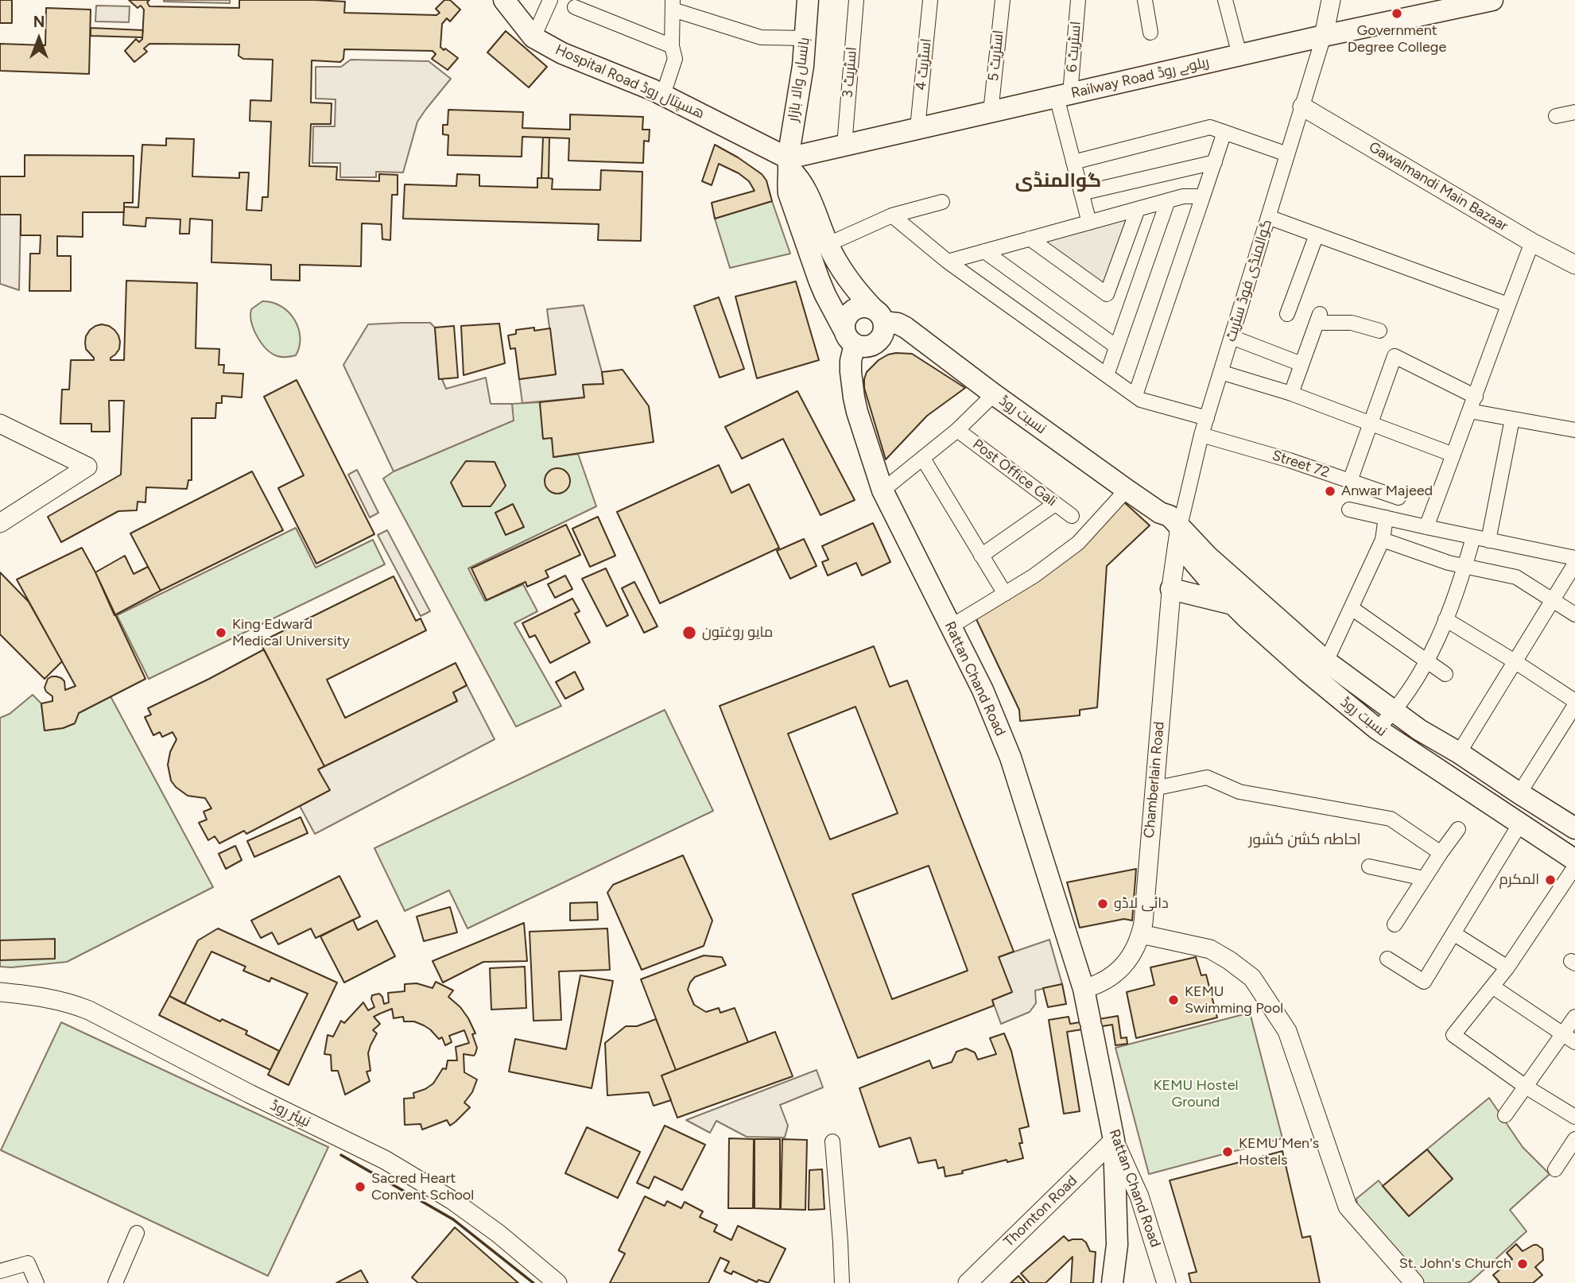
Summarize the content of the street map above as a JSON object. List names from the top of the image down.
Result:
{
  "streets": {
    "main road": [
      "Railway Road ریلوے روڈ",
      "بانساں والا بازار",
      "Hospital Road ھسپتال روڈ",
      "نسبت روڈ",
      "Rattan Chand Road"
    ],
    "street": [
      "اسٹریٹ 6",
      "اسٹریٹ 5",
      "اسٹریٹ 4",
      "اسٹریٹ 3",
      "Gawalmandi Main Bazaar",
      "گوالمنڈی فوڈ سٹریٹ",
      "Street 72",
      "Post Office Gali",
      "Chamberlain Road",
      "نیپئر روڈ",
      "Thornton Road"
    ]
  },
  "crossings": [
    ["اسٹریٹ 6", "Railway Road ریلوے روڈ"],
    ["اسٹریٹ 5", "Railway Road ریلوے روڈ"],
    ["اسٹریٹ 4", "Railway Road ریلوے روڈ"],
    ["اسٹریٹ 3", "Railway Road ریلوے روڈ"],
    ["Railway Road ریلوے روڈ", "بانساں والا بازار"],
    ["Railway Road ریلوے روڈ", "Hospital Road ھسپتال روڈ"],
    ["Railway Road ریلوے روڈ", "گوالمنڈی فوڈ سٹریٹ"],
    ["بانساں والا بازار", "Hospital Road ھسپتال روڈ"],
    ["Hospital Road ھسپتال روڈ", "نسبت روڈ"],
    ["Hospital Road ھسپتال روڈ", "Rattan Chand Road"],
    ["Gawalmandi Main Bazaar", "گوالمنڈی فوڈ سٹریٹ"],
    ["گوالمنڈی فوڈ سٹریٹ", "نسبت روڈ"],
    ["گوالمنڈی فوڈ سٹریٹ", "Street 72"],
    ["گوالمنڈی فوڈ سٹریٹ", "Chamberlain Road"],
    ["نسبت روڈ", "Rattan Chand Road"],
    ["نسبت روڈ", "Chamberlain Road"],
    ["Rattan Chand Road", "Chamberlain Road"],
    ["Rattan Chand Road", "Thornton Road"]
  ],
  "districts": ["گوالمنڈی", "احاطہ کشن کشور"],
  "parks": ["KEMU Hostel Ground"],
  "places": [
    "Government Degree College",
    "Anwar Majeed",
    "King Edward Medical University",
    "مایو روغتون",
    "المکرم",
    "دائی لاڈو",
    "KEMU Swimming Pool",
    "KEMU Men's Hostels",
    "Sacred Heart Convent School",
    "St. John's Church"
  ],
  "north": "top"
}
